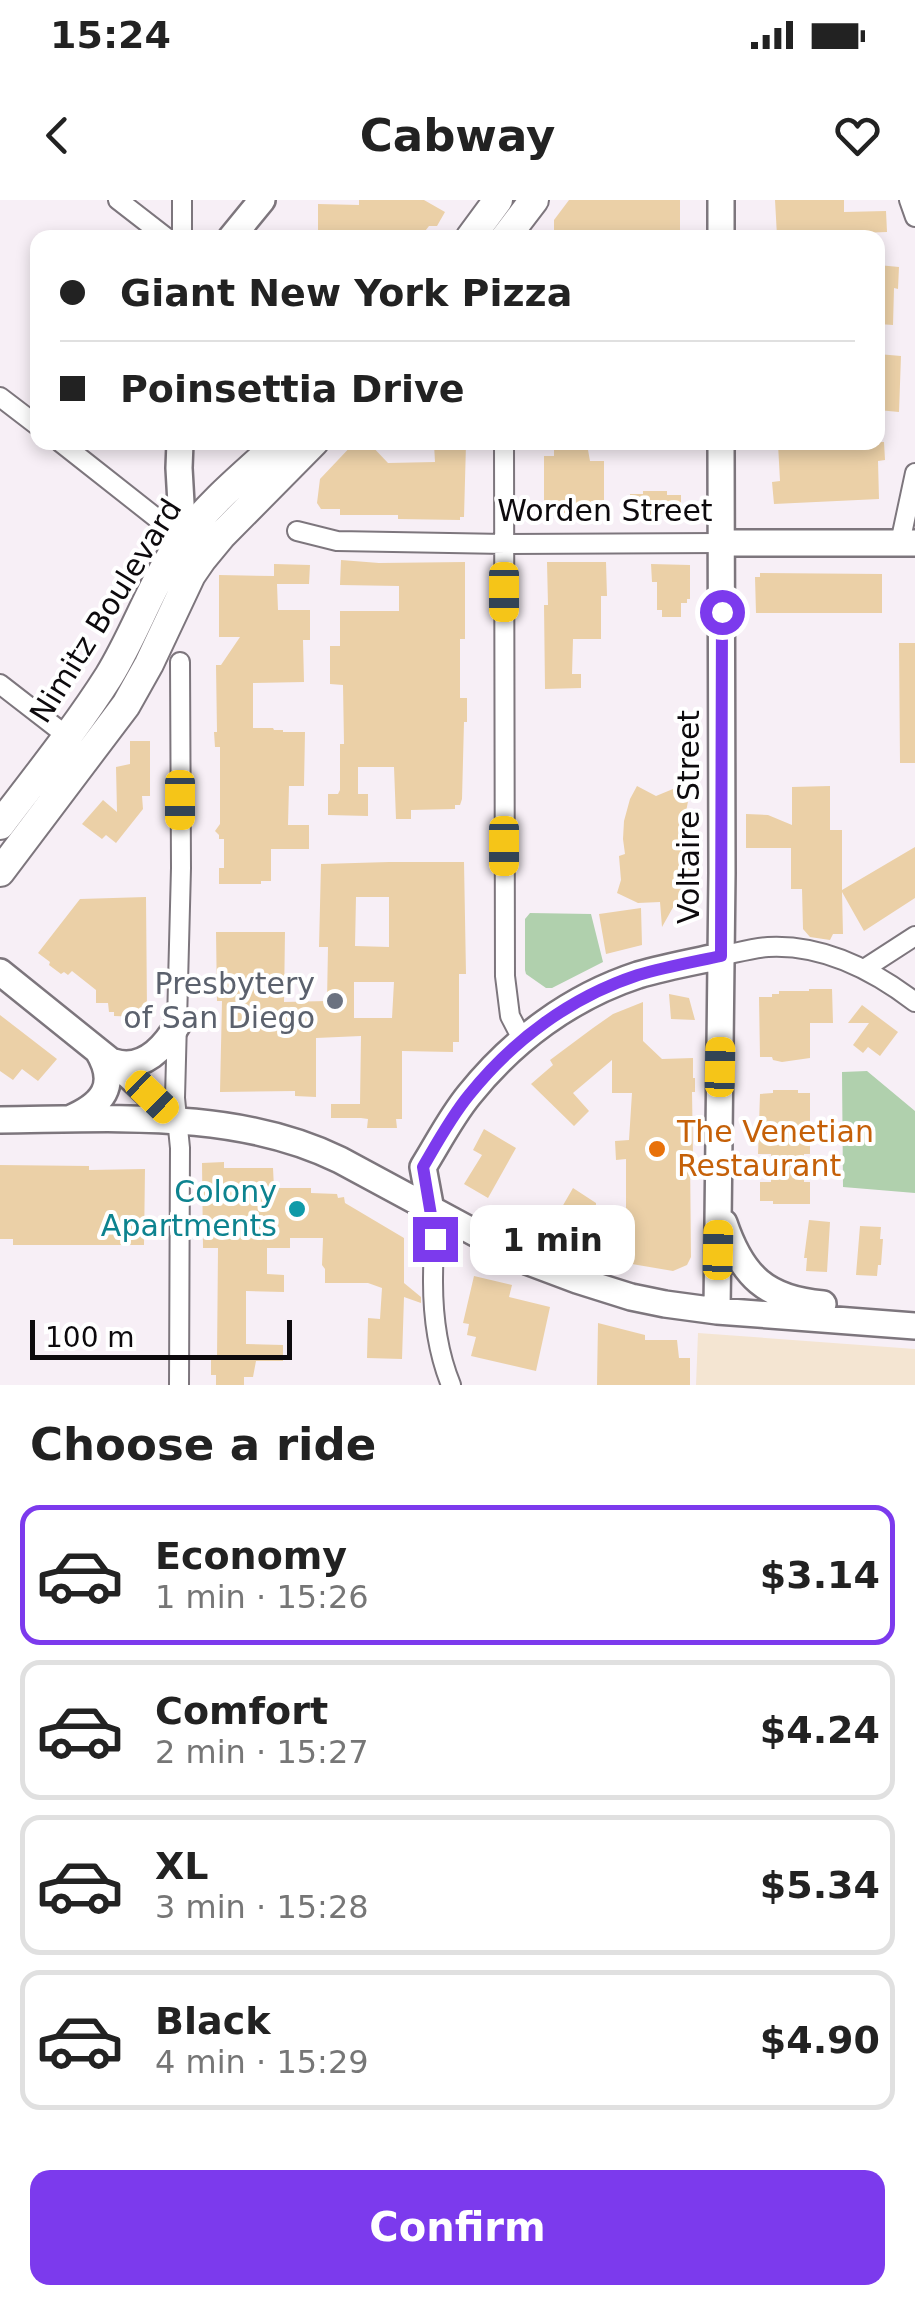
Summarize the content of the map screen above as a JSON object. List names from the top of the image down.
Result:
{
  "streets": {
    "main road": ["Worden Street", "Nimitz Boulevard", "Voltaire Street"]
  },
  "crossings": [
    ["Worden Street", "Voltaire Street"]
  ],
  "places": ["Presbytery of San Diego", "The Venetian Restaurant", "Colony Apartments"],
  "scale_bar": "100 m",
  "page": {
    "status": "15:24",
    "header": "Cabway",
    "banner": ["Giant New York Pizza", "Poinsettia Drive"],
    "bubble": "1 min",
    "scale": "100 m",
    "heading": "Choose a ride",
    "list": [
      {
        "name": "Economy",
        "note": "1 min · 15:26",
        "value": "$3.14"
      },
      {
        "name": "Comfort",
        "note": "2 min · 15:27",
        "value": "$4.24"
      },
      {
        "name": "XL",
        "note": "3 min · 15:28",
        "value": "$5.34"
      },
      {
        "name": "Black",
        "note": "4 min · 15:29",
        "value": "$4.90"
      }
    ],
    "buttons": "Confirm"
  }
}
